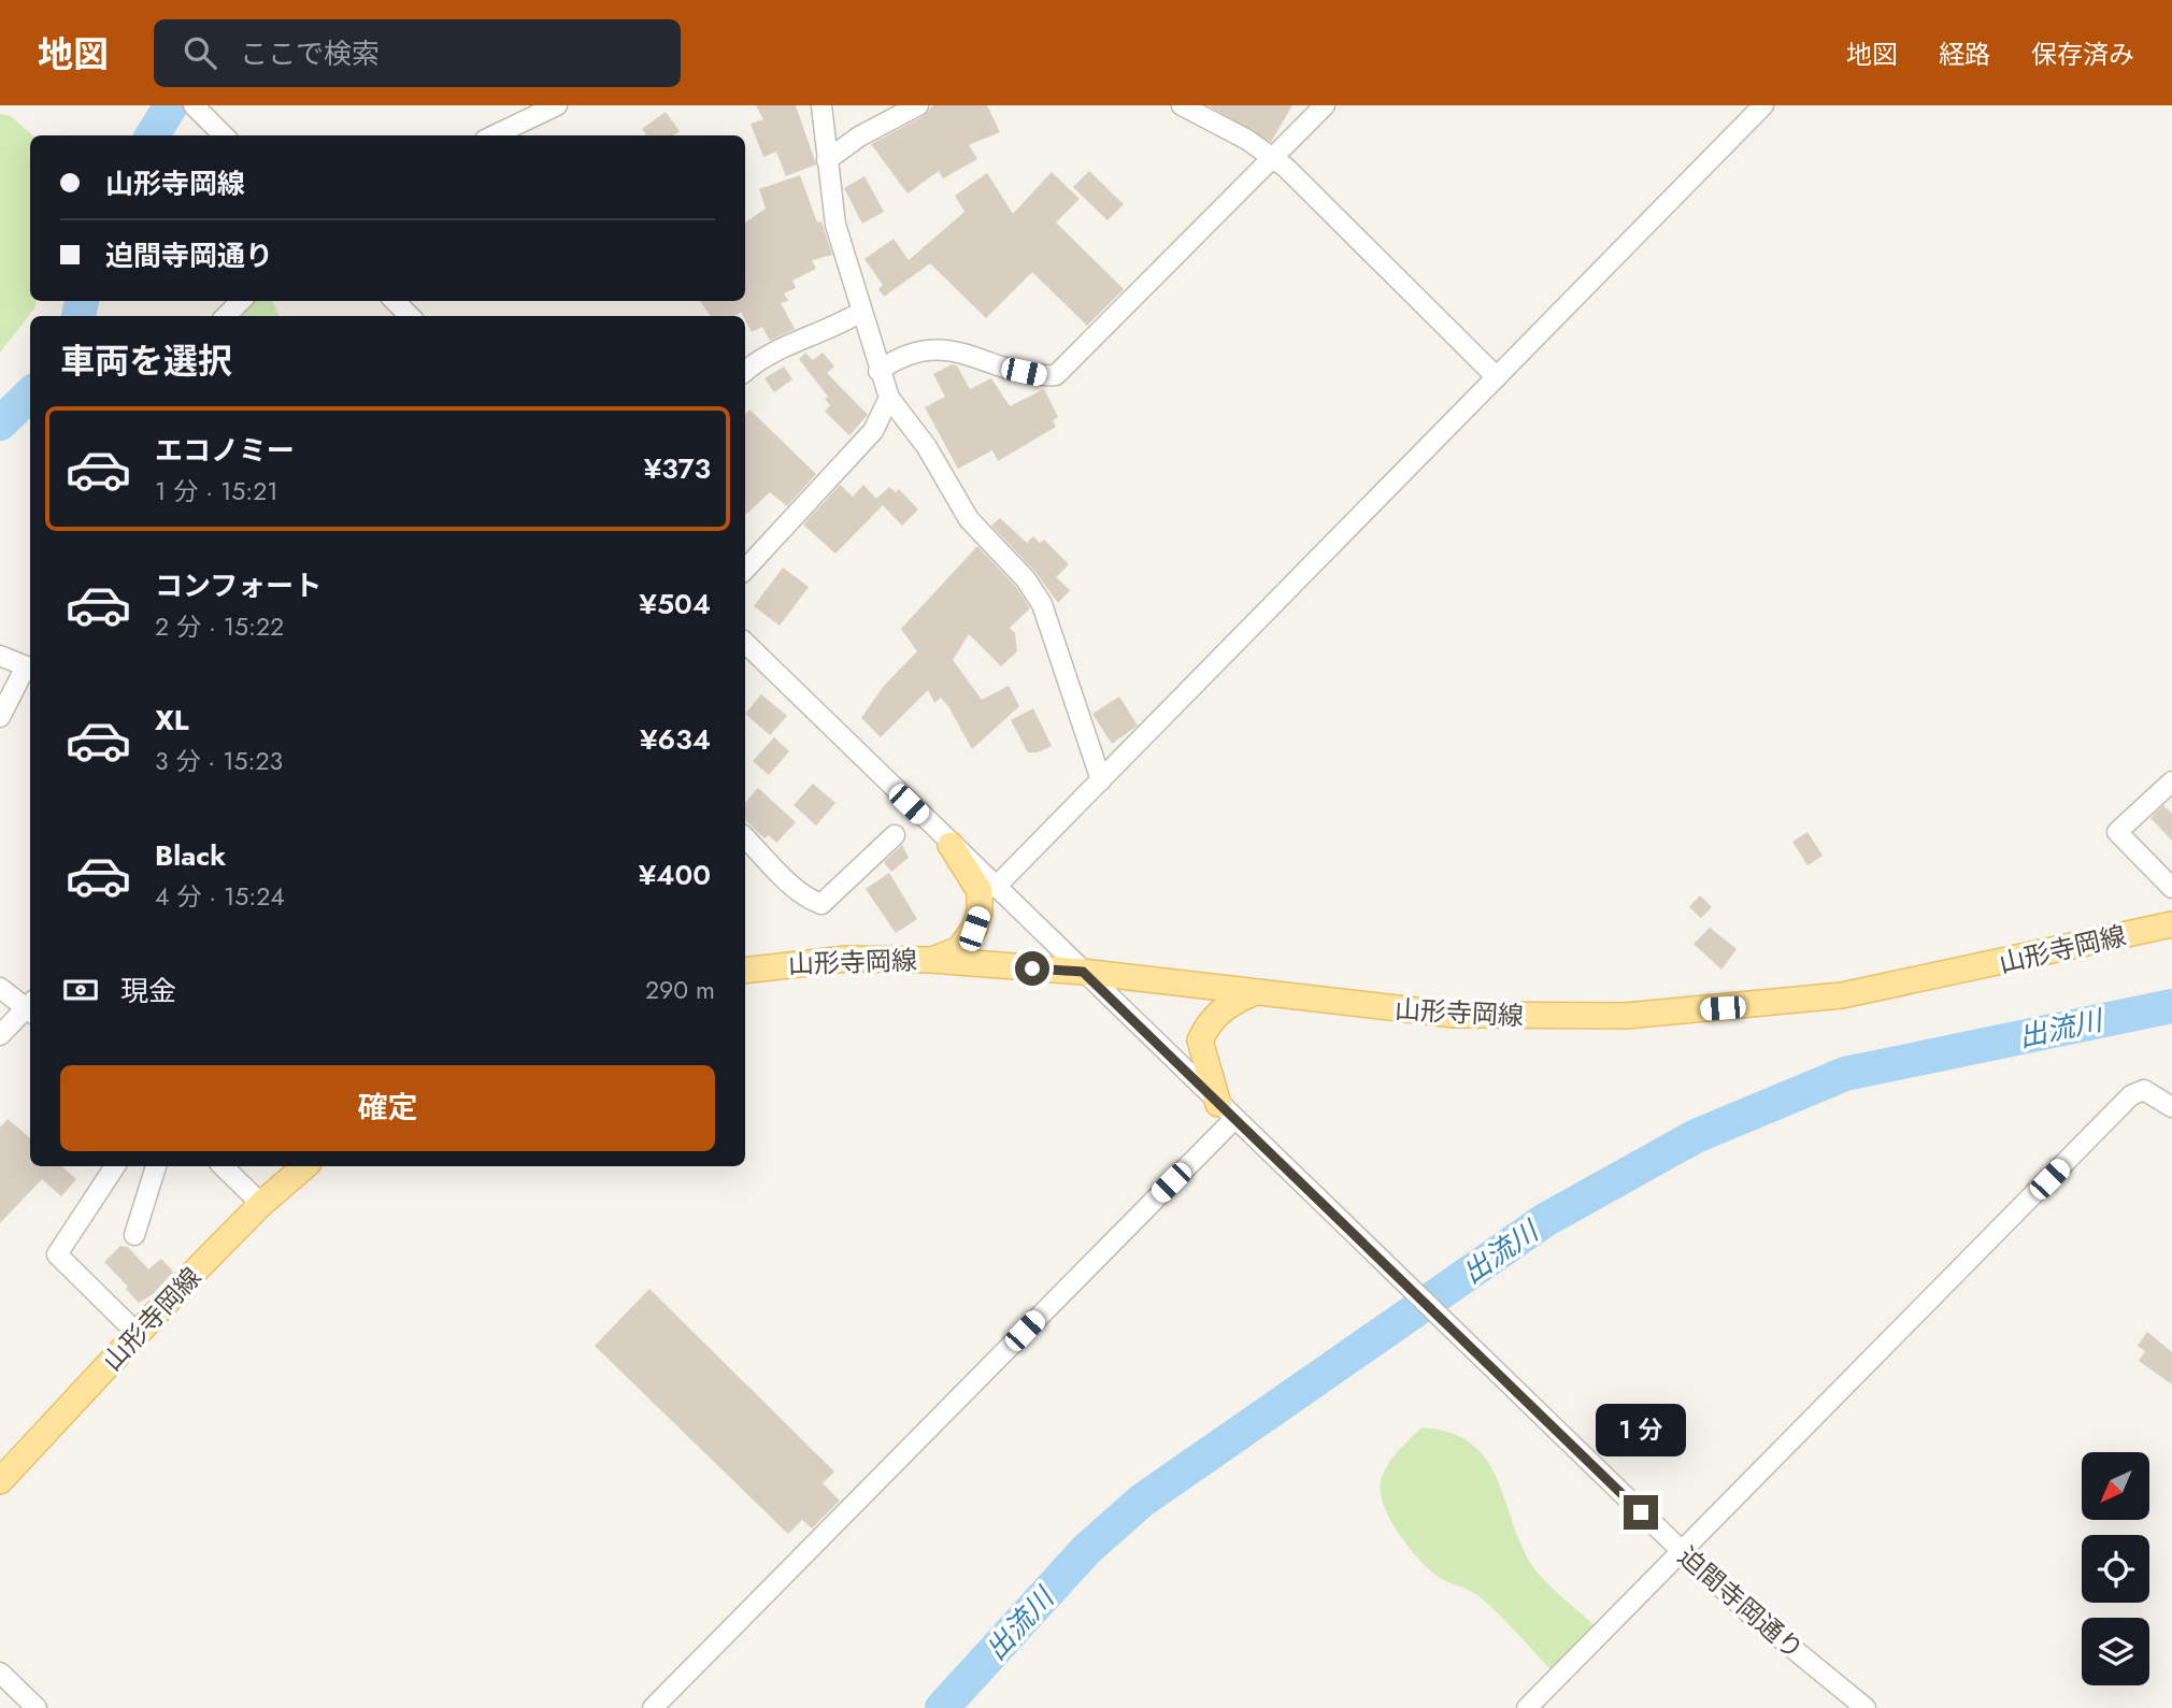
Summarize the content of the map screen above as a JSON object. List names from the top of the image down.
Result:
{
  "streets": {
    "main road": ["山形寺岡線"],
    "street": ["迫間寺岡通り"]
  },
  "water": ["出流川"],
  "north": "bottom left",
  "page": {
    "header": "地図",
    "search": "ここで検索",
    "nav": ["地図", "経路", "保存済み"],
    "banner": ["山形寺岡線", "迫間寺岡通り"],
    "heading": "車両を選択",
    "list": [
      {
        "name": "エコノミー",
        "note": "1 分 · 15:21",
        "value": "¥373"
      },
      {
        "name": "コンフォート",
        "note": "2 分 · 15:22",
        "value": "¥504"
      },
      {
        "name": "XL",
        "note": "3 分 · 15:23",
        "value": "¥634"
      },
      {
        "name": "Black",
        "note": "4 分 · 15:24",
        "value": "¥400"
      }
    ],
    "pay": ["現金", "290 m"],
    "buttons": "確定",
    "bubble": "1 分"
  }
}
